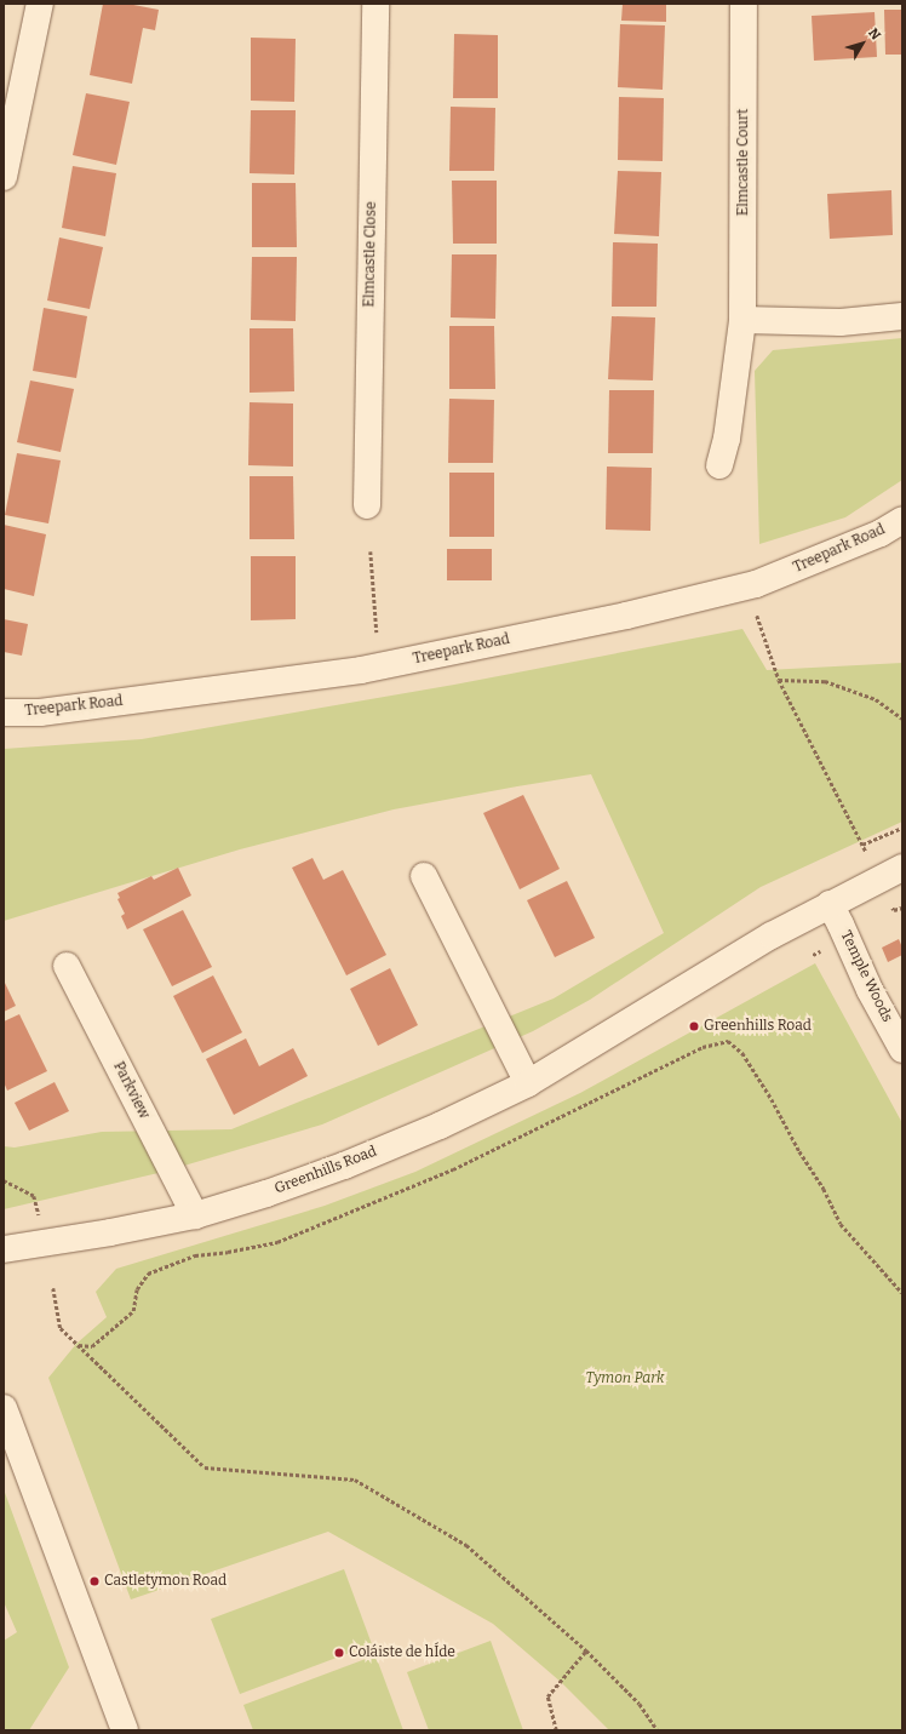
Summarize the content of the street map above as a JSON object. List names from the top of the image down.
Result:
{
  "streets": {
    "street": [
      "Elmcastle Court",
      "Elmcastle Close",
      "Treepark Road",
      "Temple Woods",
      "Parkview",
      "Greenhills Road"
    ]
  },
  "crossings": [
    ["Temple Woods", "Greenhills Road"],
    ["Parkview", "Greenhills Road"]
  ],
  "parks": ["Tymon Park"],
  "places": ["Greenhills Road", "Castletymon Road", "Coláiste de hÍde"],
  "north": "top right"
}
